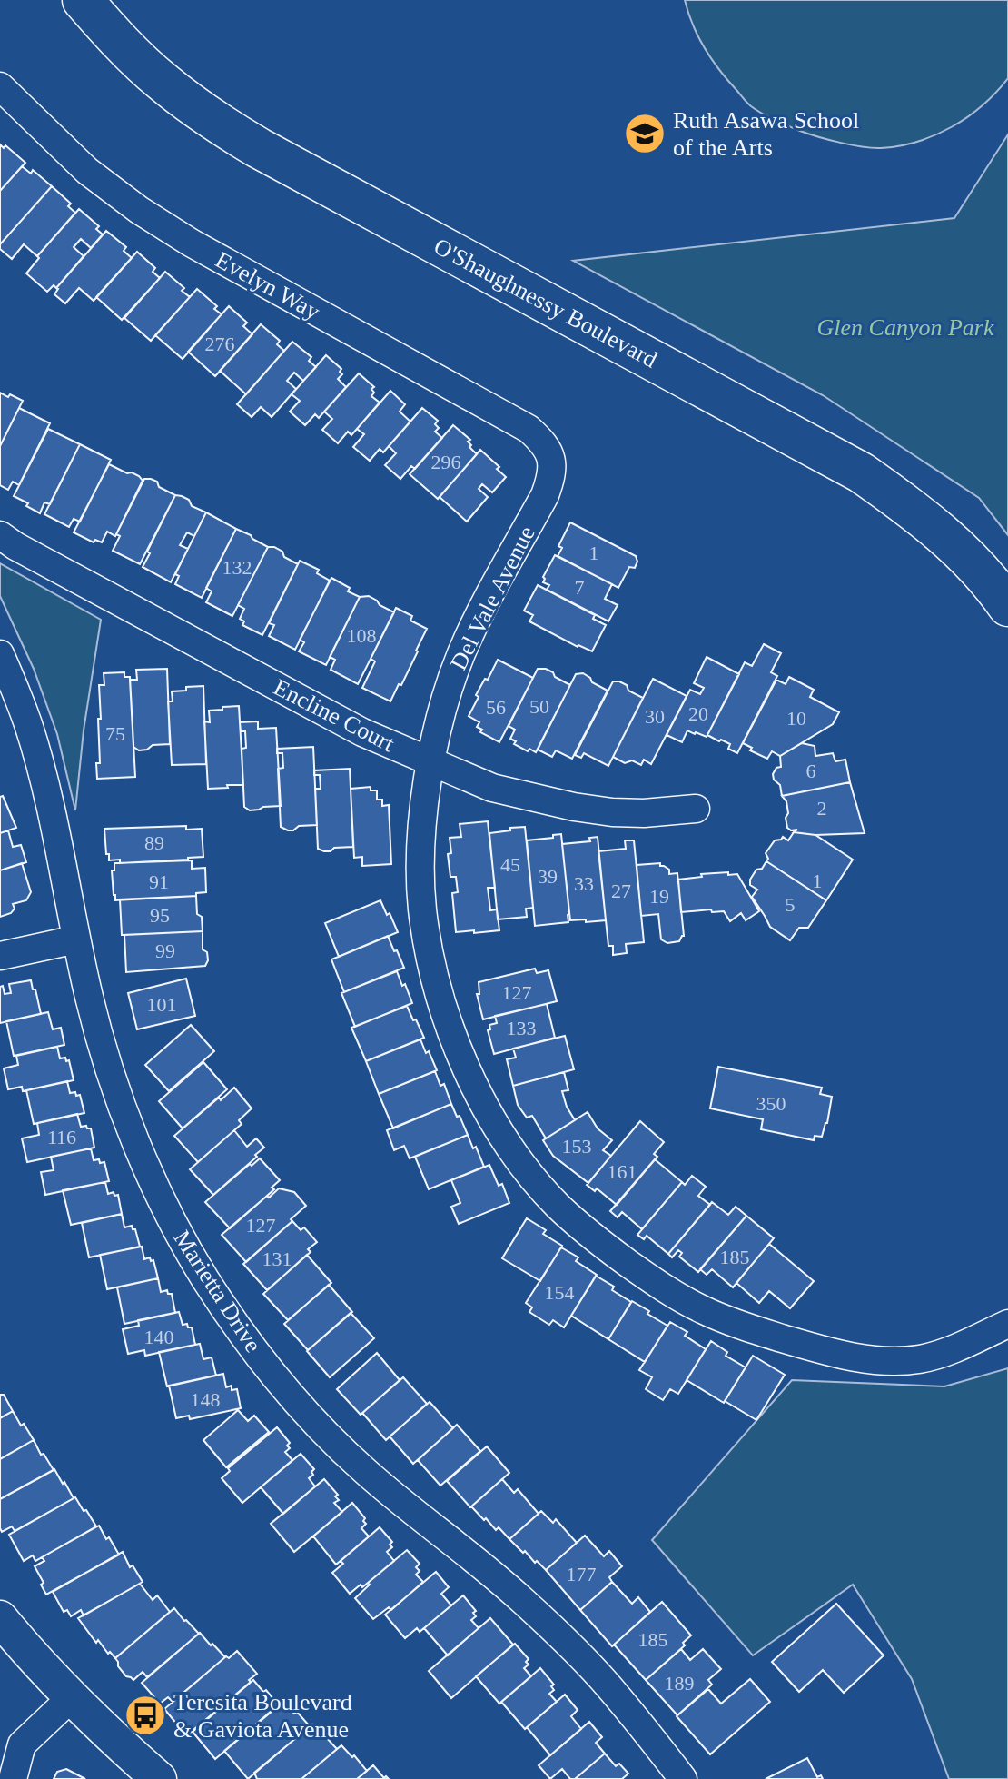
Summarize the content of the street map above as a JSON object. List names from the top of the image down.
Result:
{
  "streets": {
    "main road": ["O'Shaughnessy Boulevard"],
    "street": [
      "Evelyn Way",
      "Del Vale Avenue",
      "Encline Court",
      "Marietta Drive"
    ]
  },
  "crossings": [
    ["Evelyn Way", "Del Vale Avenue"],
    ["Del Vale Avenue", "Encline Court"]
  ],
  "parks": ["Glen Canyon Park"],
  "places": {
    "school or university": ["Ruth Asawa School of the Arts"],
    "bus stop": ["Teresita Boulevard & Gaviota Avenue"]
  },
  "house_numbers": [
    "276",
    "296",
    "1",
    "132",
    "7",
    "108",
    "50",
    "56",
    "20",
    "30",
    "10",
    "75",
    "6",
    "2",
    "89",
    "45",
    "39",
    "1",
    "91",
    "33",
    "27",
    "19",
    "5",
    "95",
    "99",
    "127",
    "101",
    "133",
    "350",
    "116",
    "153",
    "161",
    "127",
    "185",
    "131",
    "154",
    "140",
    "148",
    "177",
    "185",
    "189"
  ]
}
